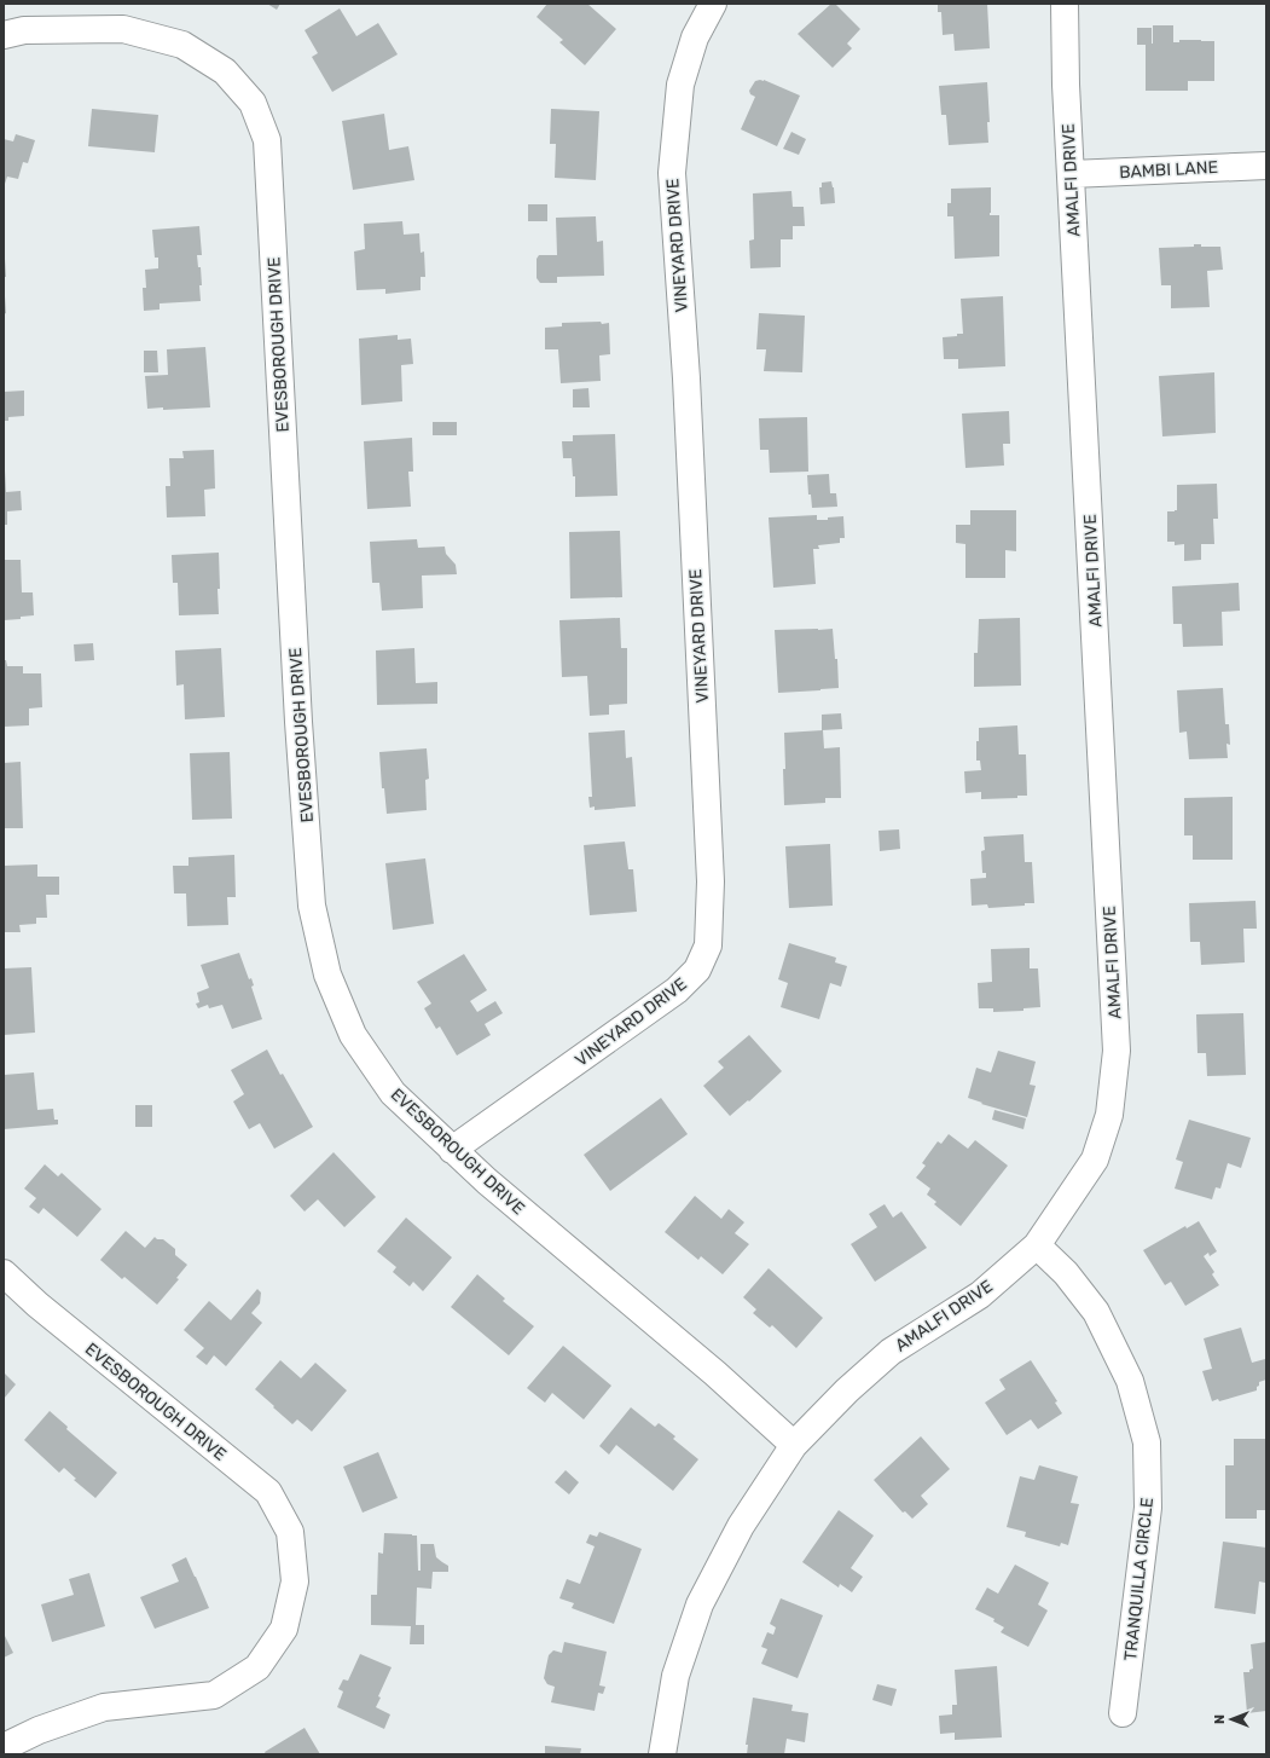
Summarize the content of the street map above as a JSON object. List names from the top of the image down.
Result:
{
  "streets": {
    "street": [
      "BAMBI LANE",
      "AMALFI DRIVE",
      "VINEYARD DRIVE",
      "EVESBOROUGH DRIVE",
      "TRANQUILLA CIRCLE"
    ]
  },
  "crossings": [
    ["BAMBI LANE", "AMALFI DRIVE"],
    ["AMALFI DRIVE", "EVESBOROUGH DRIVE"],
    ["AMALFI DRIVE", "TRANQUILLA CIRCLE"],
    ["VINEYARD DRIVE", "EVESBOROUGH DRIVE"]
  ],
  "north": "left"
}
